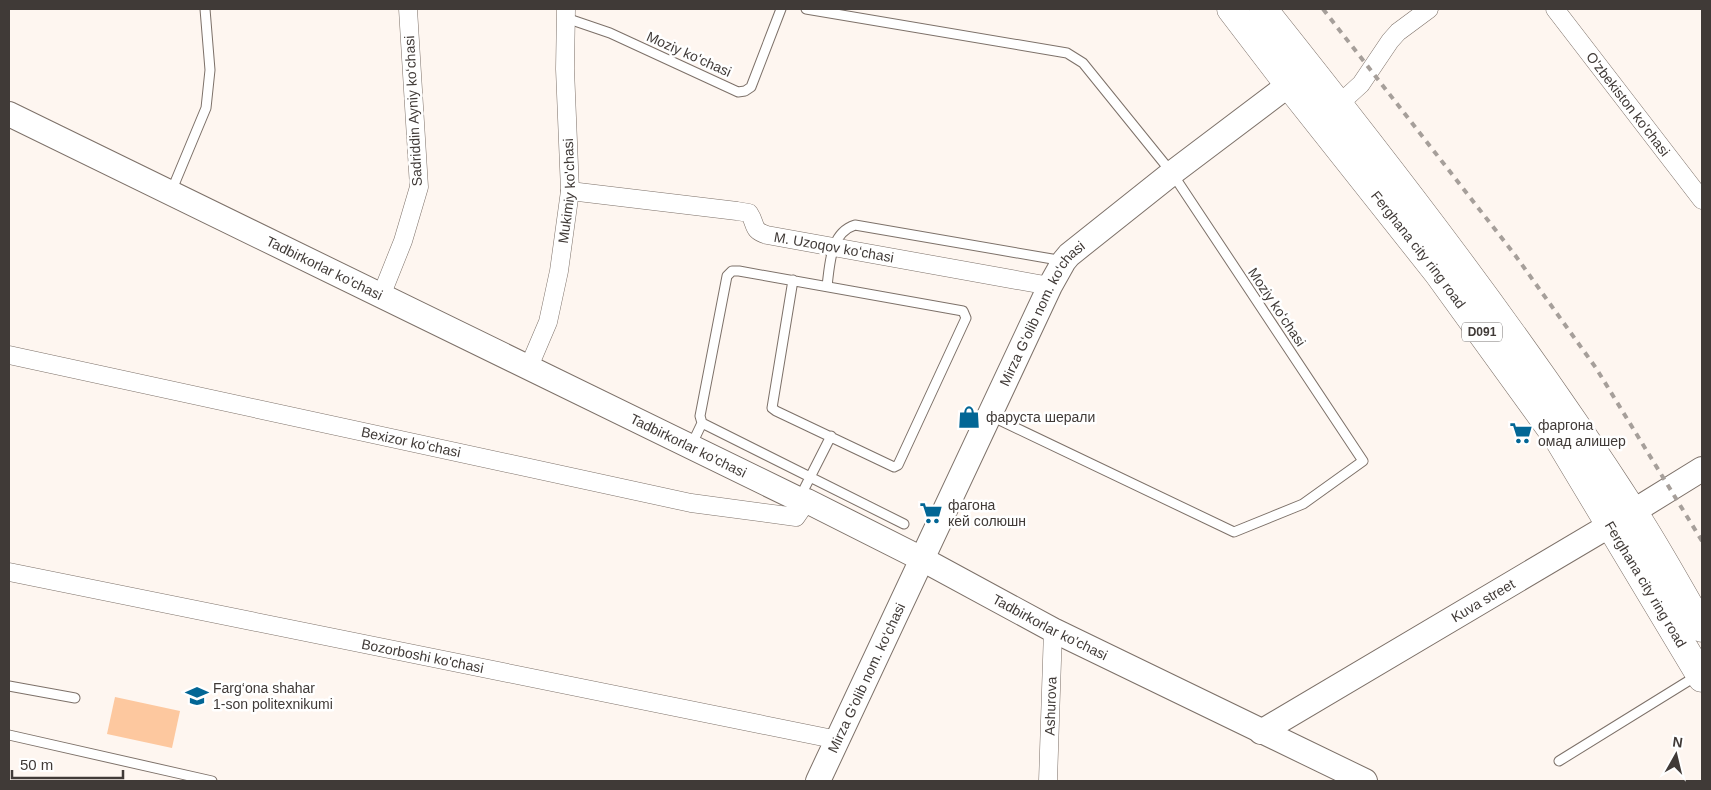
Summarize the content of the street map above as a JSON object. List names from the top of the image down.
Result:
{
  "streets": {
    "highway": ["Ferghana city ring road", "D091"],
    "main road": ["Tadbirkorlar ko'chasi", "Mirza G‘olib nom. ko‘chasi", "Kuva street"],
    "street": [
      "O'zbekiston ko'chasi",
      "Sadriddin Ayniy koʻchasi",
      "Mukimiy ko'chasi",
      "M. Uzoqov koʻchasi",
      "Bexizor koʻchasi",
      "Bozorboshi ko'chasi",
      "Ashurova"
    ],
    "lane": ["Moziy koʻchasi"]
  },
  "crossings": [
    ["Moziy koʻchasi", "Mukimiy ko'chasi"],
    ["Moziy koʻchasi", "Mirza G‘olib nom. ko‘chasi"],
    ["Sadriddin Ayniy koʻchasi", "Tadbirkorlar ko'chasi"],
    ["Mukimiy ko'chasi", "M. Uzoqov koʻchasi"],
    ["Mukimiy ko'chasi", "Tadbirkorlar ko'chasi"],
    ["M. Uzoqov koʻchasi", "Mirza G‘olib nom. ko‘chasi"],
    ["Ferghana city ring road", "Mirza G‘olib nom. ko‘chasi"],
    ["Ferghana city ring road", "Kuva street"],
    ["Tadbirkorlar ko'chasi", "Mirza G‘olib nom. ko‘chasi"],
    ["Tadbirkorlar ko'chasi", "Bexizor koʻchasi"],
    ["Tadbirkorlar ko'chasi", "Kuva street"],
    ["Tadbirkorlar ko'chasi", "Ashurova"],
    ["Mirza G‘olib nom. ko‘chasi", "Bozorboshi ko'chasi"]
  ],
  "places": {
    "shop": ["фаруста шерали"],
    "supermarket": ["фаргона омад алишер", "фагона кей солюшн"],
    "school or university": ["Farg‘ona shahar 1-son politexnikumi"]
  },
  "scale_bar": "50 m",
  "north": "top"
}
